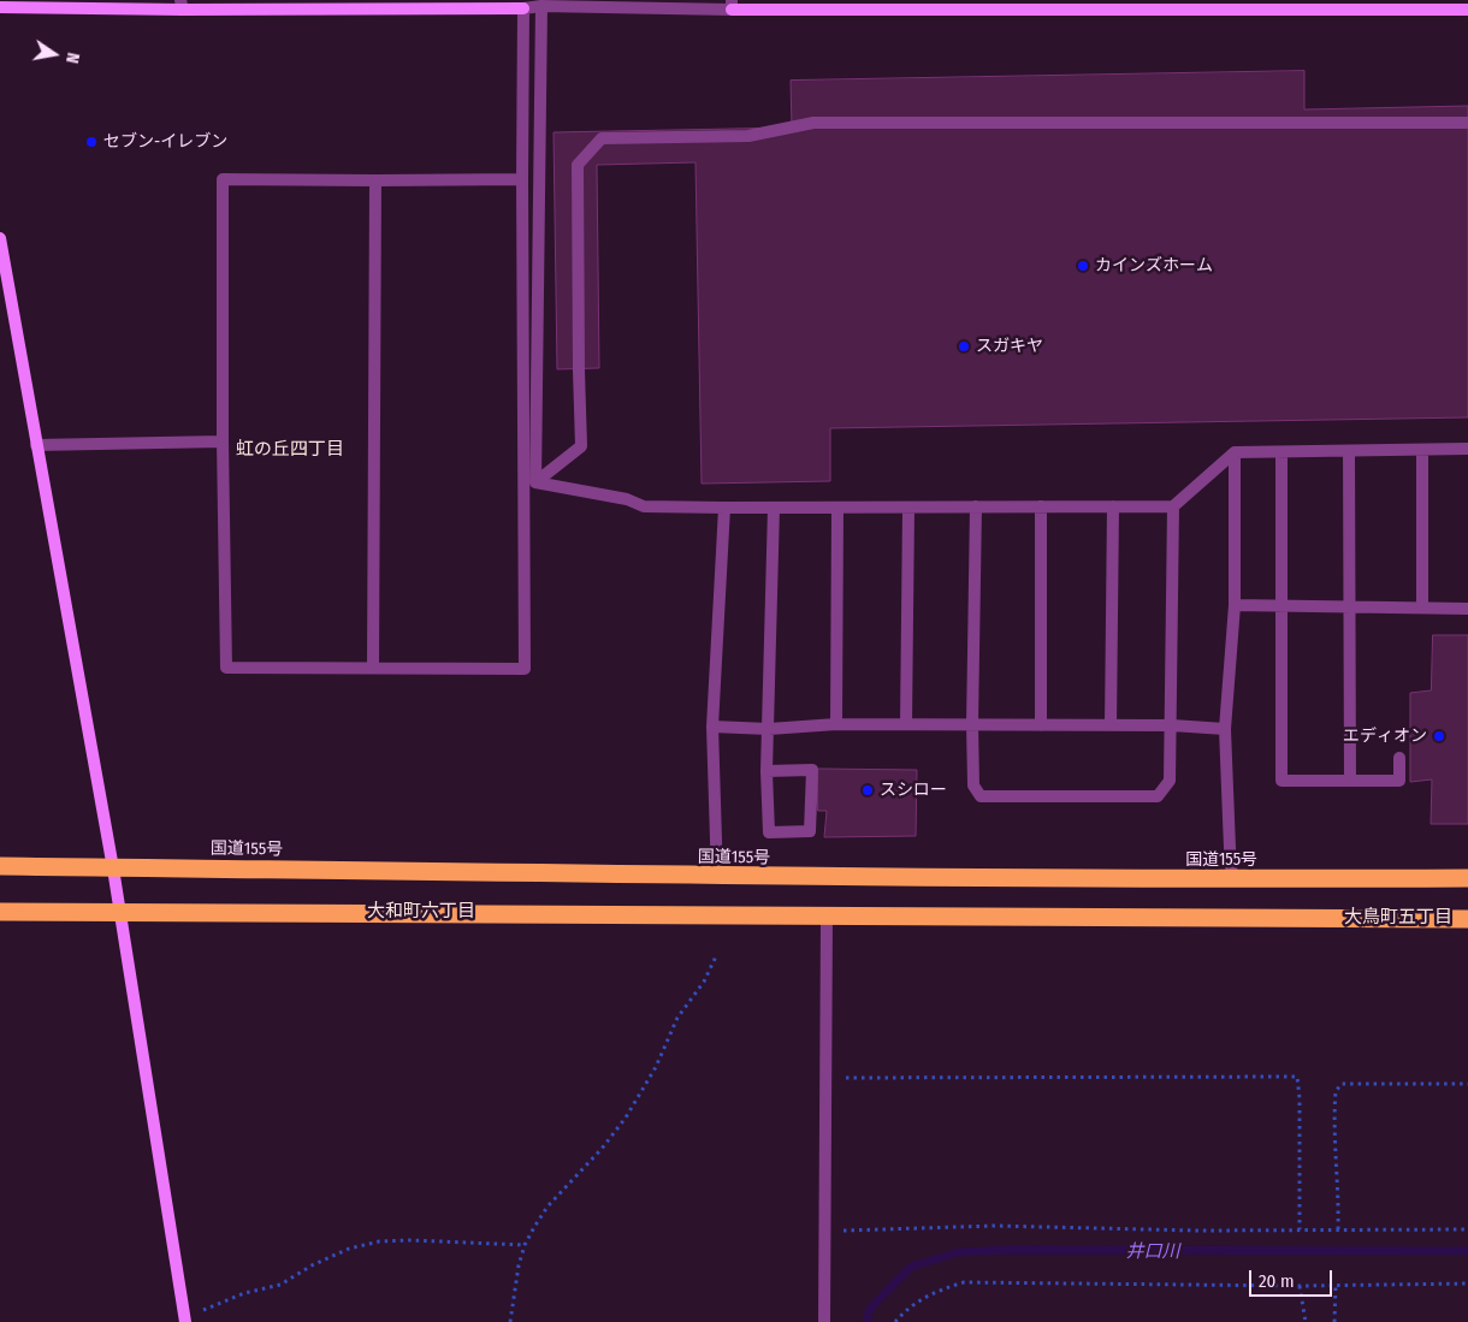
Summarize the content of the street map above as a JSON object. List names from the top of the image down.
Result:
{
  "streets": {
    "highway": ["国道155号"]
  },
  "districts": ["虹の丘四丁目", "大和町六丁目", "大鳥町五丁目"],
  "water": ["井口川"],
  "places": [
    "セブン-イレブン",
    "カインズホーム",
    "スガキヤ",
    "エディオン",
    "スシロー"
  ],
  "scale_bar": "20 m",
  "north": "right"
}
